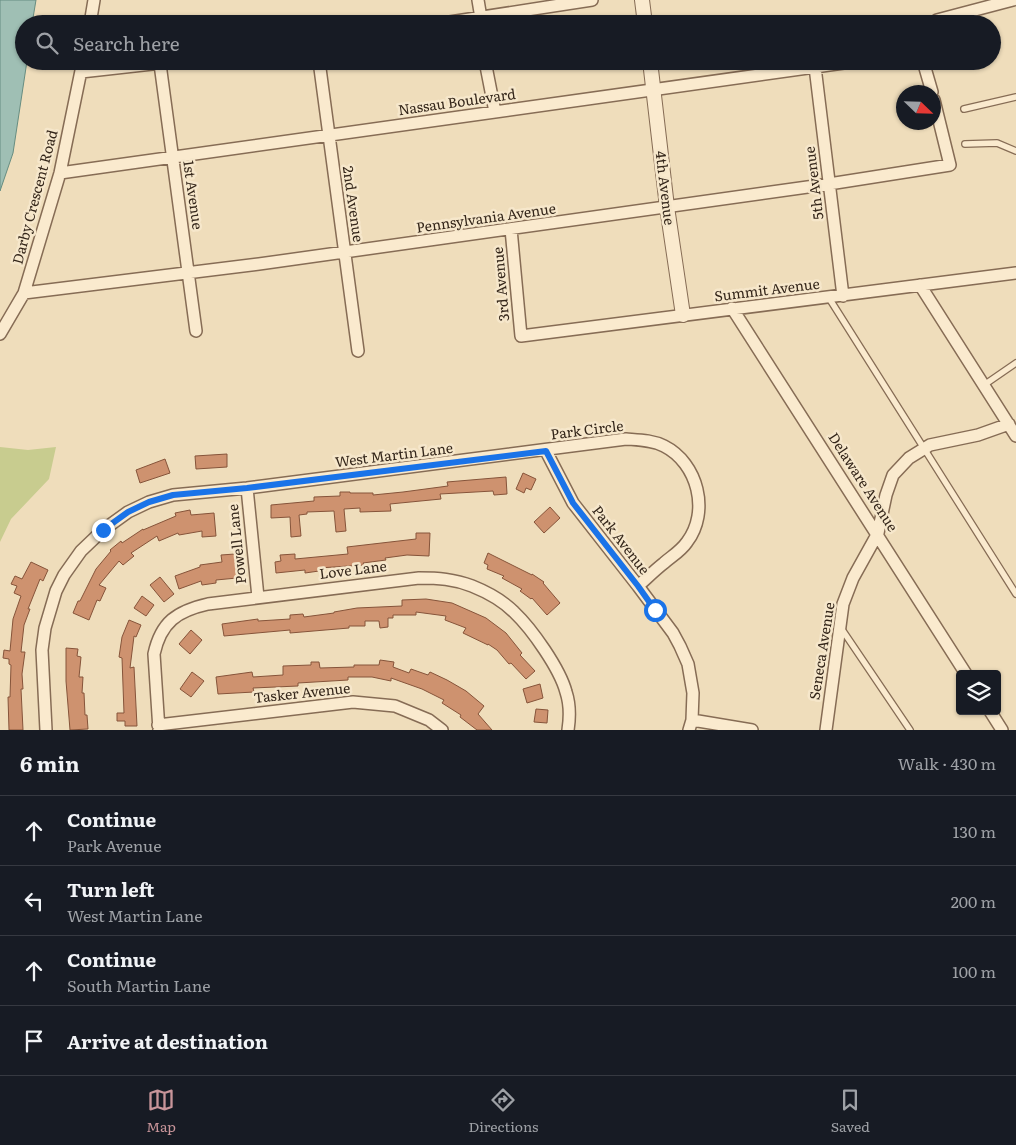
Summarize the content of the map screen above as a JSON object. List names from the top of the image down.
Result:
{
  "streets": {
    "street": [
      "Nassau Boulevard",
      "5th Avenue",
      "4th Avenue",
      "1st Avenue",
      "Darby Crescent Road",
      "2nd Avenue",
      "Pennsylvania Avenue",
      "3rd Avenue",
      "Summit Avenue",
      "Park Circle",
      "West Martin Lane",
      "Delaware Avenue",
      "Park Avenue",
      "Powell Lane",
      "Love Lane",
      "Seneca Avenue",
      "Tasker Avenue"
    ]
  },
  "crossings": [
    ["Nassau Boulevard", "4th Avenue"],
    ["Nassau Boulevard", "1st Avenue"],
    ["Nassau Boulevard", "Darby Crescent Road"],
    ["Nassau Boulevard", "2nd Avenue"],
    ["5th Avenue", "Pennsylvania Avenue"],
    ["5th Avenue", "Summit Avenue"],
    ["4th Avenue", "Pennsylvania Avenue"],
    ["4th Avenue", "Summit Avenue"],
    ["1st Avenue", "Pennsylvania Avenue"],
    ["Darby Crescent Road", "Pennsylvania Avenue"],
    ["2nd Avenue", "Pennsylvania Avenue"],
    ["Pennsylvania Avenue", "3rd Avenue"],
    ["3rd Avenue", "Summit Avenue"],
    ["Summit Avenue", "Delaware Avenue"],
    ["Park Circle", "West Martin Lane"],
    ["Park Circle", "Park Avenue"],
    ["West Martin Lane", "Park Avenue"],
    ["West Martin Lane", "Powell Lane"],
    ["Delaware Avenue", "Seneca Avenue"],
    ["Powell Lane", "Love Lane"],
    ["Love Lane", "Tasker Avenue"]
  ],
  "north": "bottom right",
  "page": {
    "search": "Search here",
    "heading": ["6 min", "Walk · 430 m"],
    "list": [
      ["Continue", "Park Avenue", "130 m"],
      ["Turn left", "West Martin Lane", "200 m"],
      ["Continue", "South Martin Lane", "100 m"],
      "Arrive at destination"
    ],
    "nav": ["Map", "Directions", "Saved"]
  }
}
